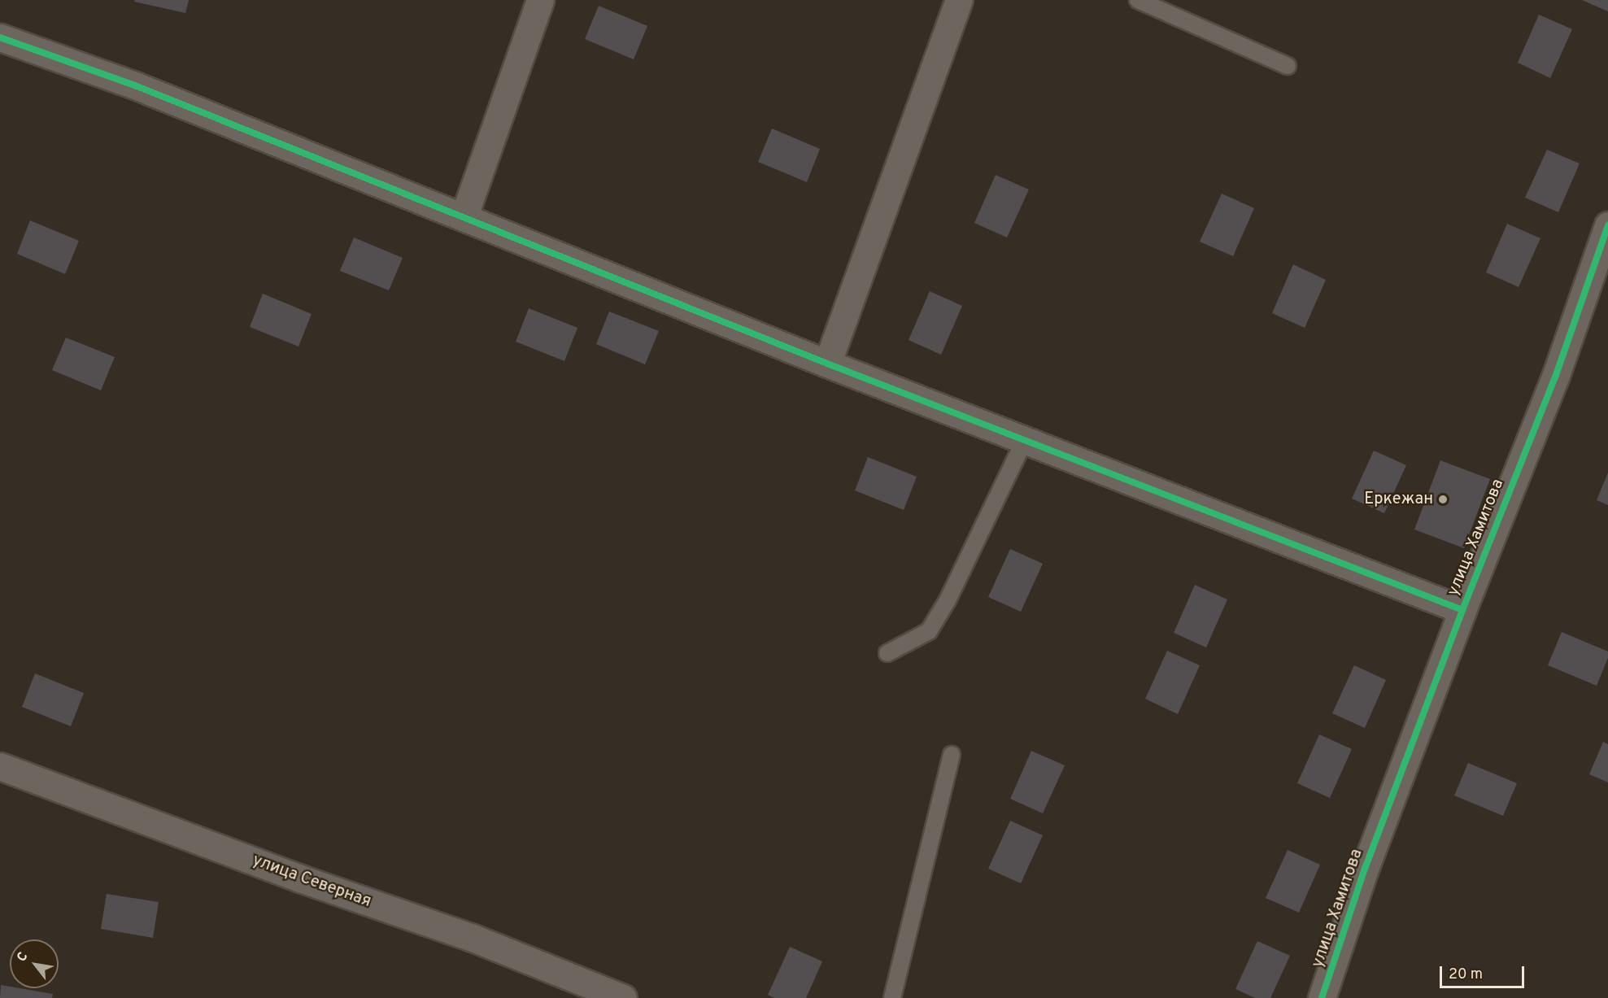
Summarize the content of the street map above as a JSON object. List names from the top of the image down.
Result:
{
  "streets": {
    "street": ["улица Хамитова", "улица Северная"]
  },
  "places": ["Еркежан"],
  "scale_bar": "20 m",
  "north": "top left"
}
